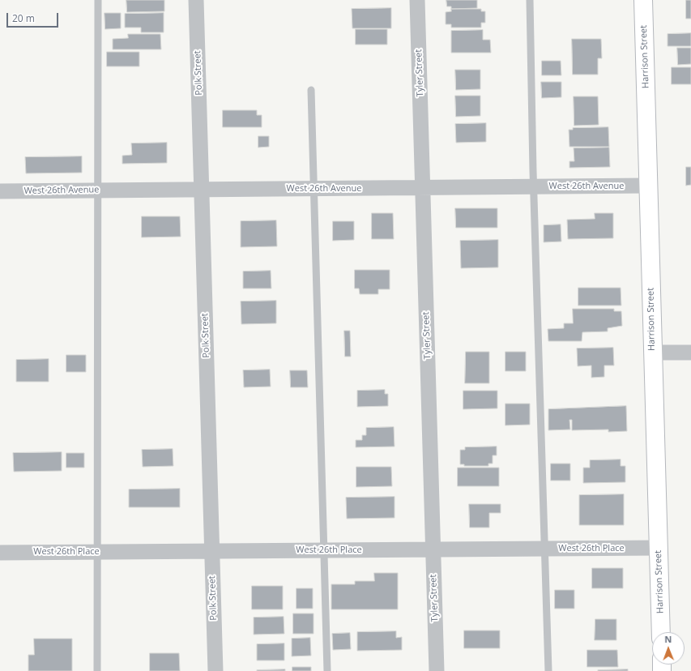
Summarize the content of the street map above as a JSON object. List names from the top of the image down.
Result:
{
  "streets": {
    "street": [
      "Harrison Street",
      "Polk Street",
      "Tyler Street",
      "West 26th Avenue",
      "West 26th Place"
    ]
  },
  "crossings": [
    ["Harrison Street", "West 26th Avenue"],
    ["Harrison Street", "West 26th Place"],
    ["Polk Street", "West 26th Avenue"],
    ["Polk Street", "West 26th Place"],
    ["Tyler Street", "West 26th Avenue"],
    ["Tyler Street", "West 26th Place"]
  ],
  "scale_bar": "20 m",
  "north": "top"
}
